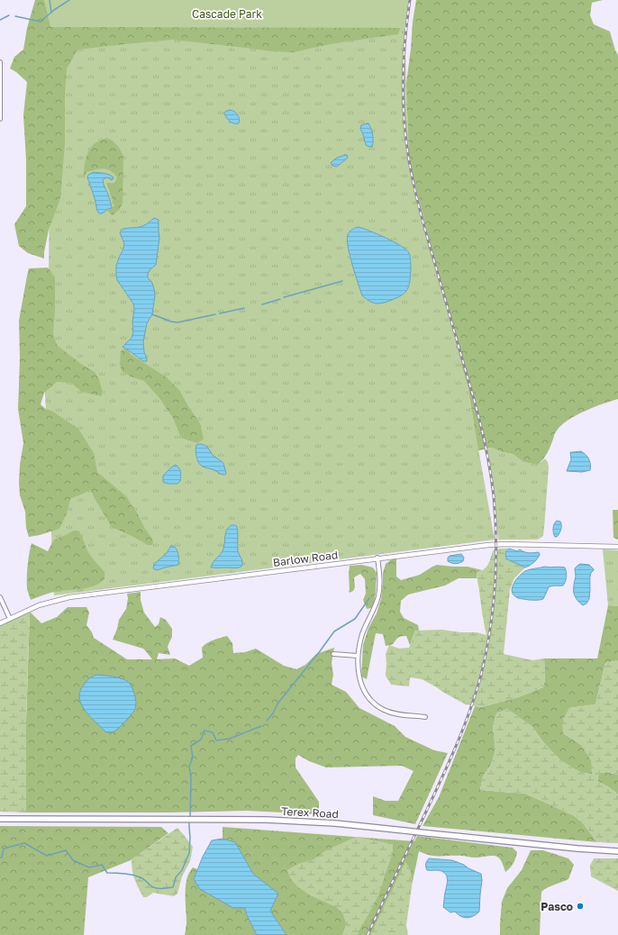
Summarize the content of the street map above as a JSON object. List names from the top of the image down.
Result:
{
  "streets": {
    "main road": ["Terex Road"],
    "street": ["Barlow Road"]
  },
  "parks": ["Cascade Park"],
  "places": ["Pasco"]
}
